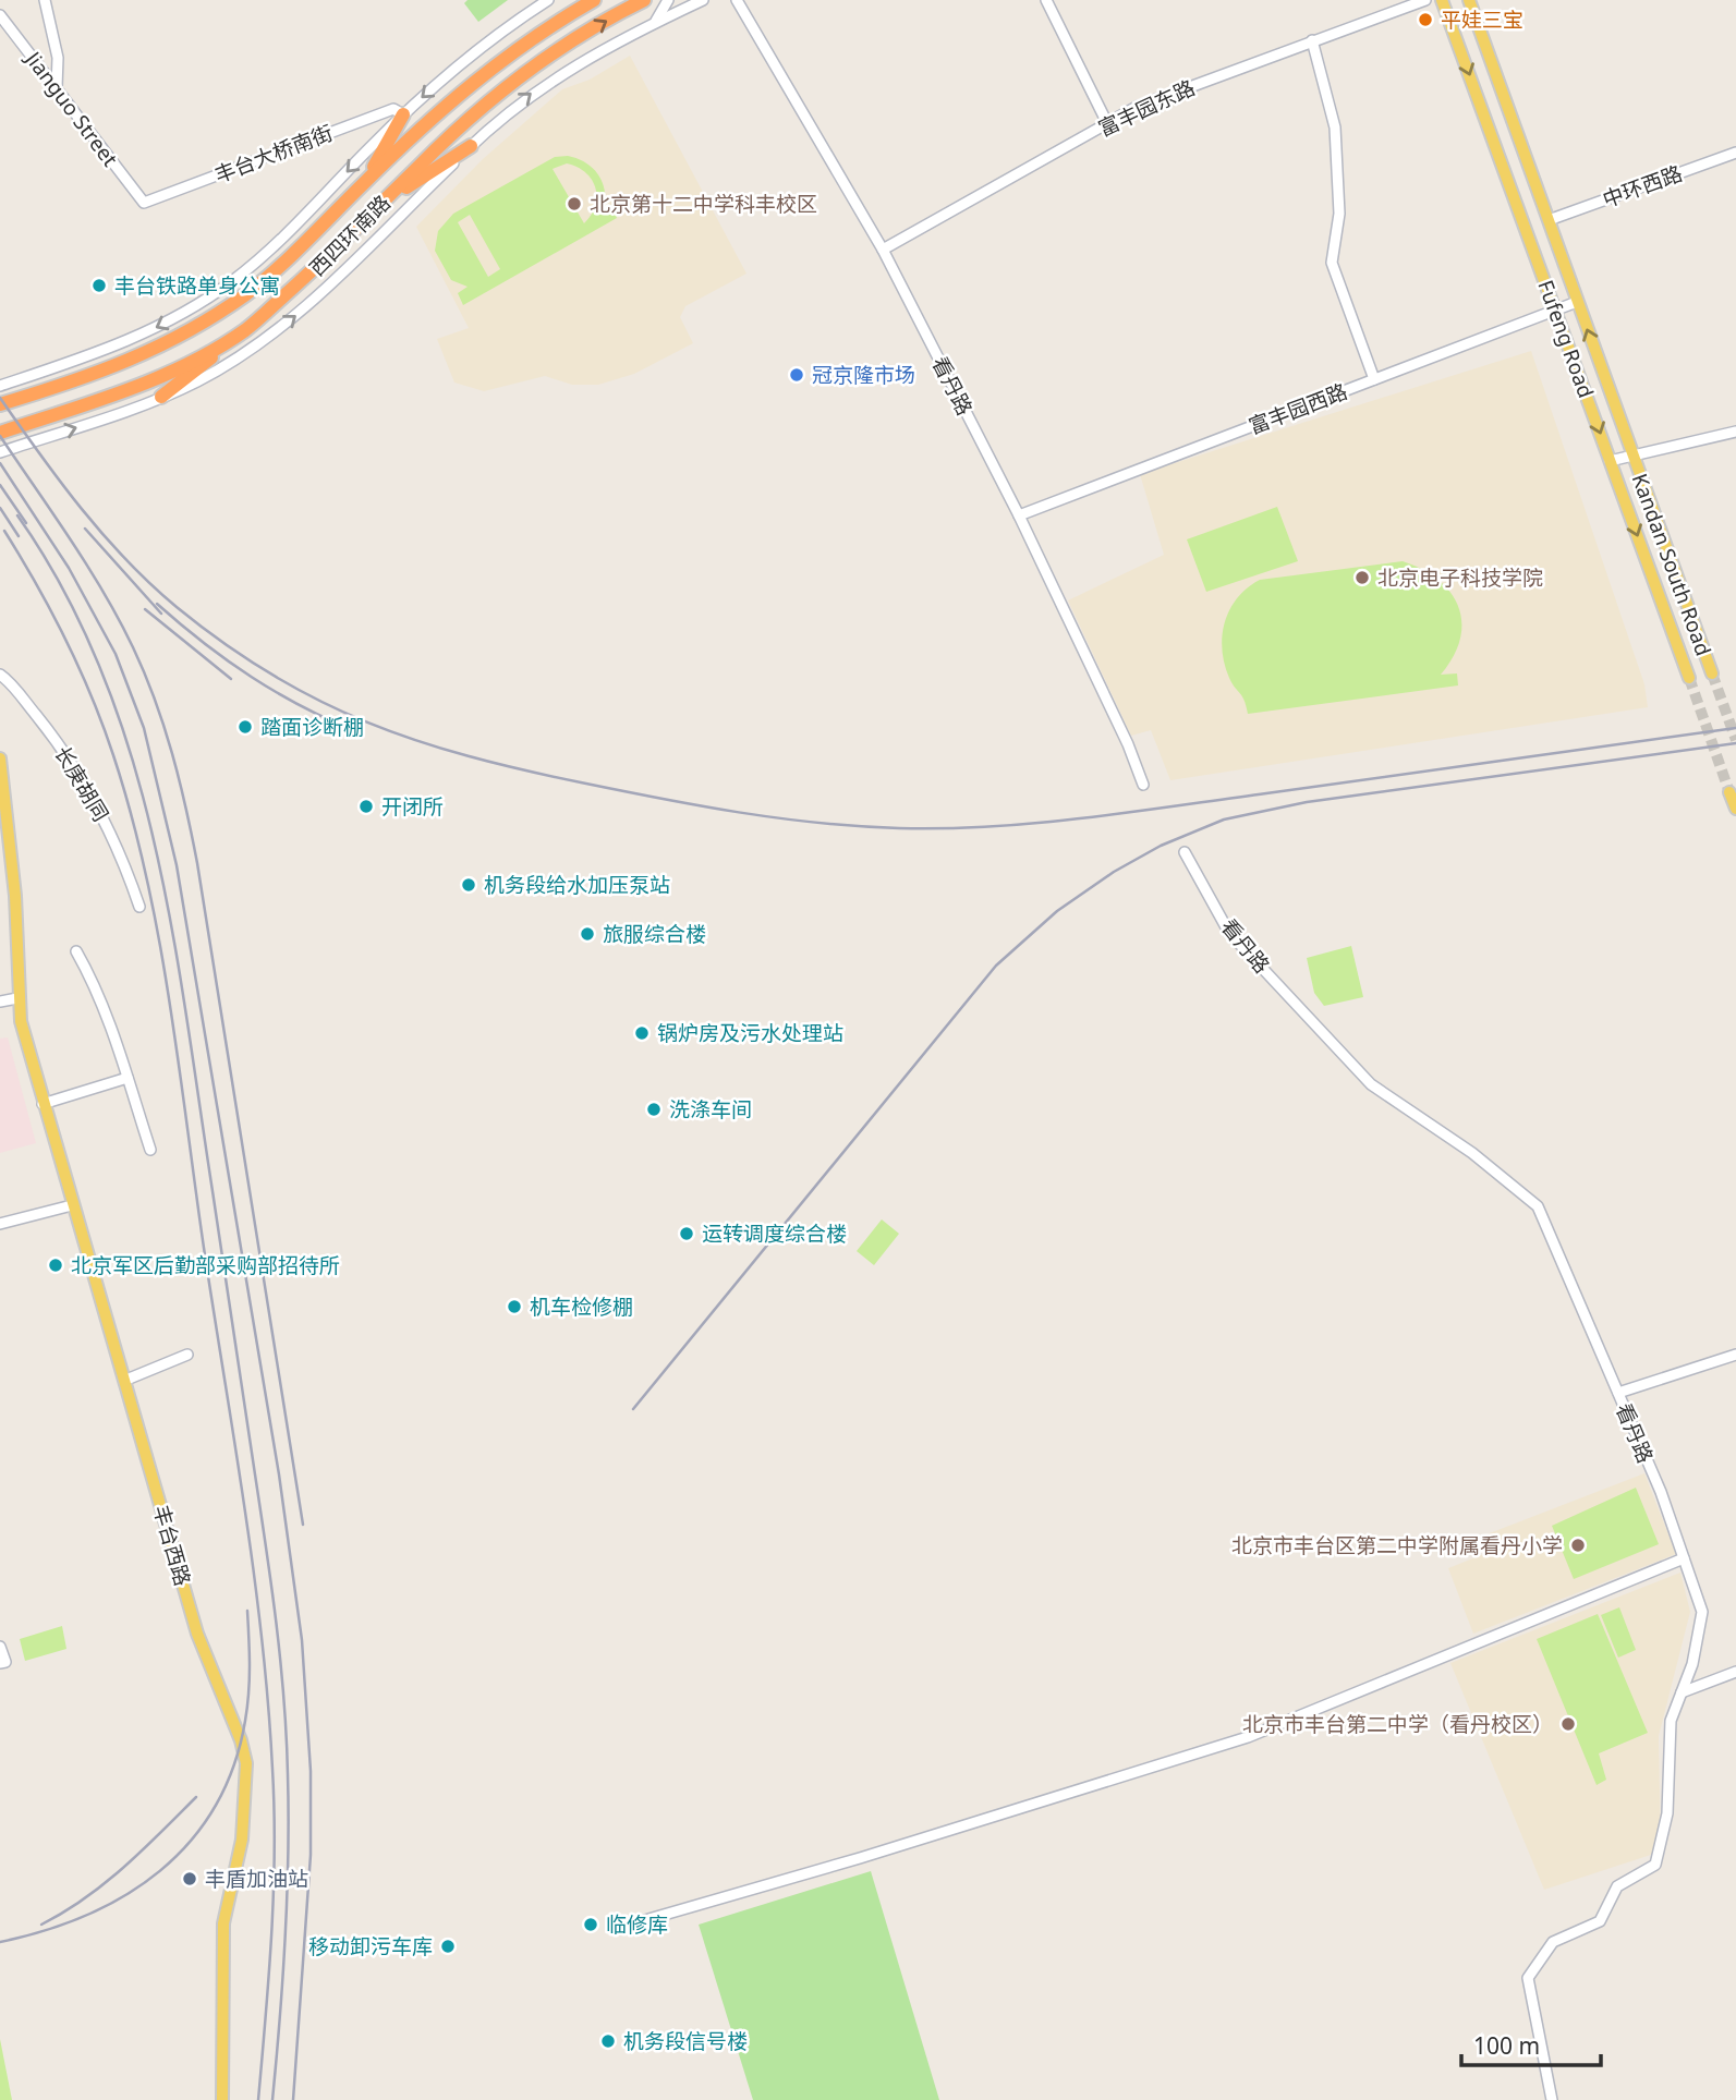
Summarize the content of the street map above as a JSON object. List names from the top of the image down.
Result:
{
  "streets": {
    "highway": ["西四环南路"],
    "main road": ["Fufeng Road", "Kandan South Road", "丰台西路"],
    "street": [
      "富丰园东路",
      "Jianguo Street",
      "丰台大桥南街",
      "中环西路",
      "看丹路",
      "富丰园西路",
      "长庚胡同"
    ]
  },
  "crossings": [
    ["富丰园东路", "看丹路"],
    ["Jianguo Street", "丰台大桥南街"],
    ["中环西路", "Fufeng Road"],
    ["Fufeng Road", "富丰园西路"],
    ["Fufeng Road", "Kandan South Road"],
    ["看丹路", "富丰园西路"]
  ],
  "places": [
    "平娃三宝",
    "北京第十二中学科丰校区",
    "丰台铁路单身公寓",
    "冠京隆市场",
    "北京电子科技学院",
    "踏面诊断棚",
    "开闭所",
    "机务段给水加压泵站",
    "旅服综合楼",
    "锅炉房及污水处理站",
    "洗涤车间",
    "运转调度综合楼",
    "北京军区后勤部采购部招待所",
    "机车检修棚",
    "北京市丰台区第二中学附属看丹小学",
    "北京市丰台第二中学（看丹校区）",
    "丰盾加油站",
    "临修库",
    "移动卸污车库",
    "机务段信号楼"
  ],
  "scale_bar": "100 m"
}
